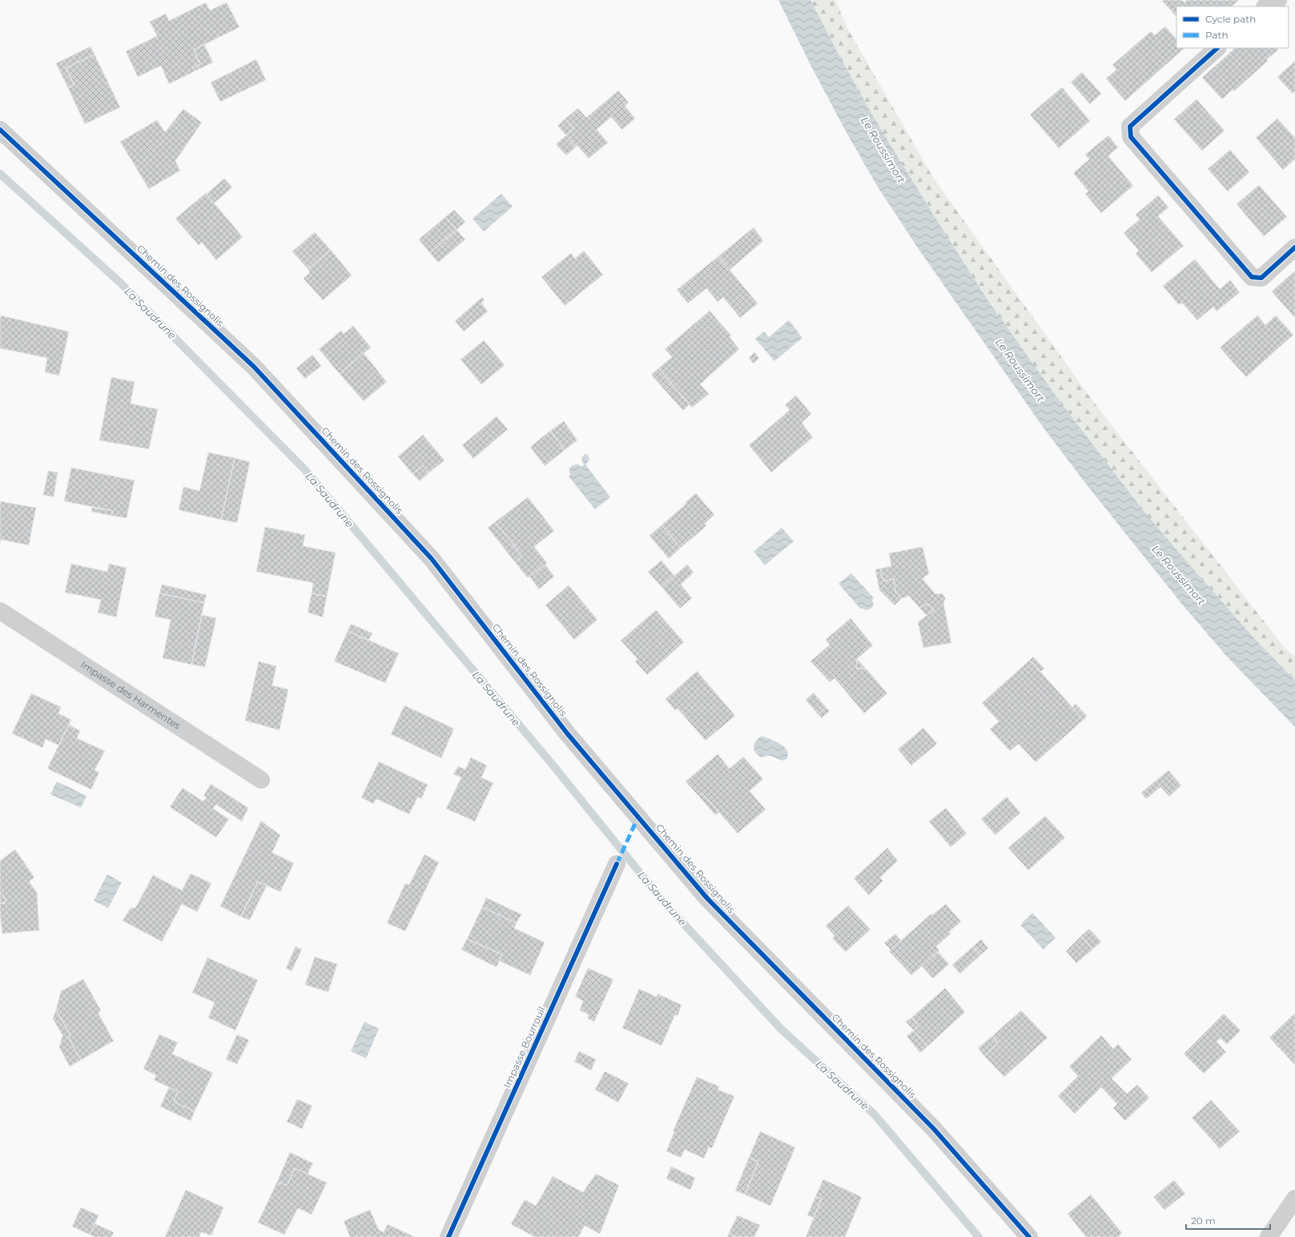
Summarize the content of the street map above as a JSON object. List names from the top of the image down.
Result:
{
  "streets": {
    "street": ["Chemin des Rossignolis", "Impasse des Harmentes", "Impasse Bourrouil"]
  },
  "water": ["Le Roussimort", "La Saudrune"],
  "legend": ["Cycle path", "Path"],
  "scale_bar": "20 m"
}
